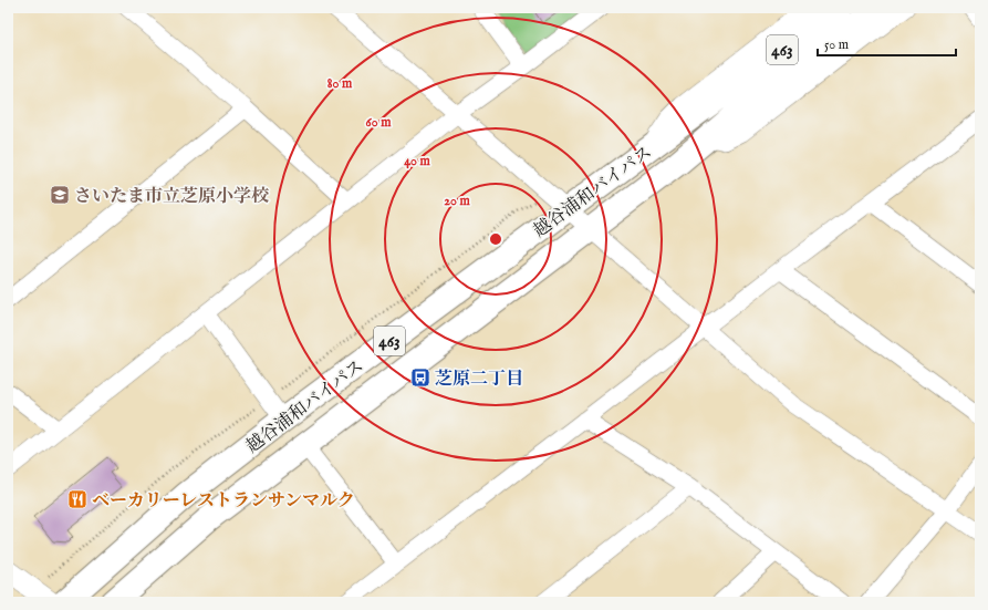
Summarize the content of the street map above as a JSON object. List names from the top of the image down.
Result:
{
  "streets": {
    "highway": ["463", "越谷浦和バイパス"]
  },
  "crossings": [
    ["463", "越谷浦和バイパス"]
  ],
  "places": {
    "school or university": ["さいたま市立芝原小学校"],
    "bus stop": ["芝原二丁目"],
    "restaurant": ["ベーカリーレストランサンマルク"]
  },
  "scale_bar": "50 m",
  "rings": [
    "80 m",
    "60 m",
    "40 m",
    "20 m"
  ]
}
